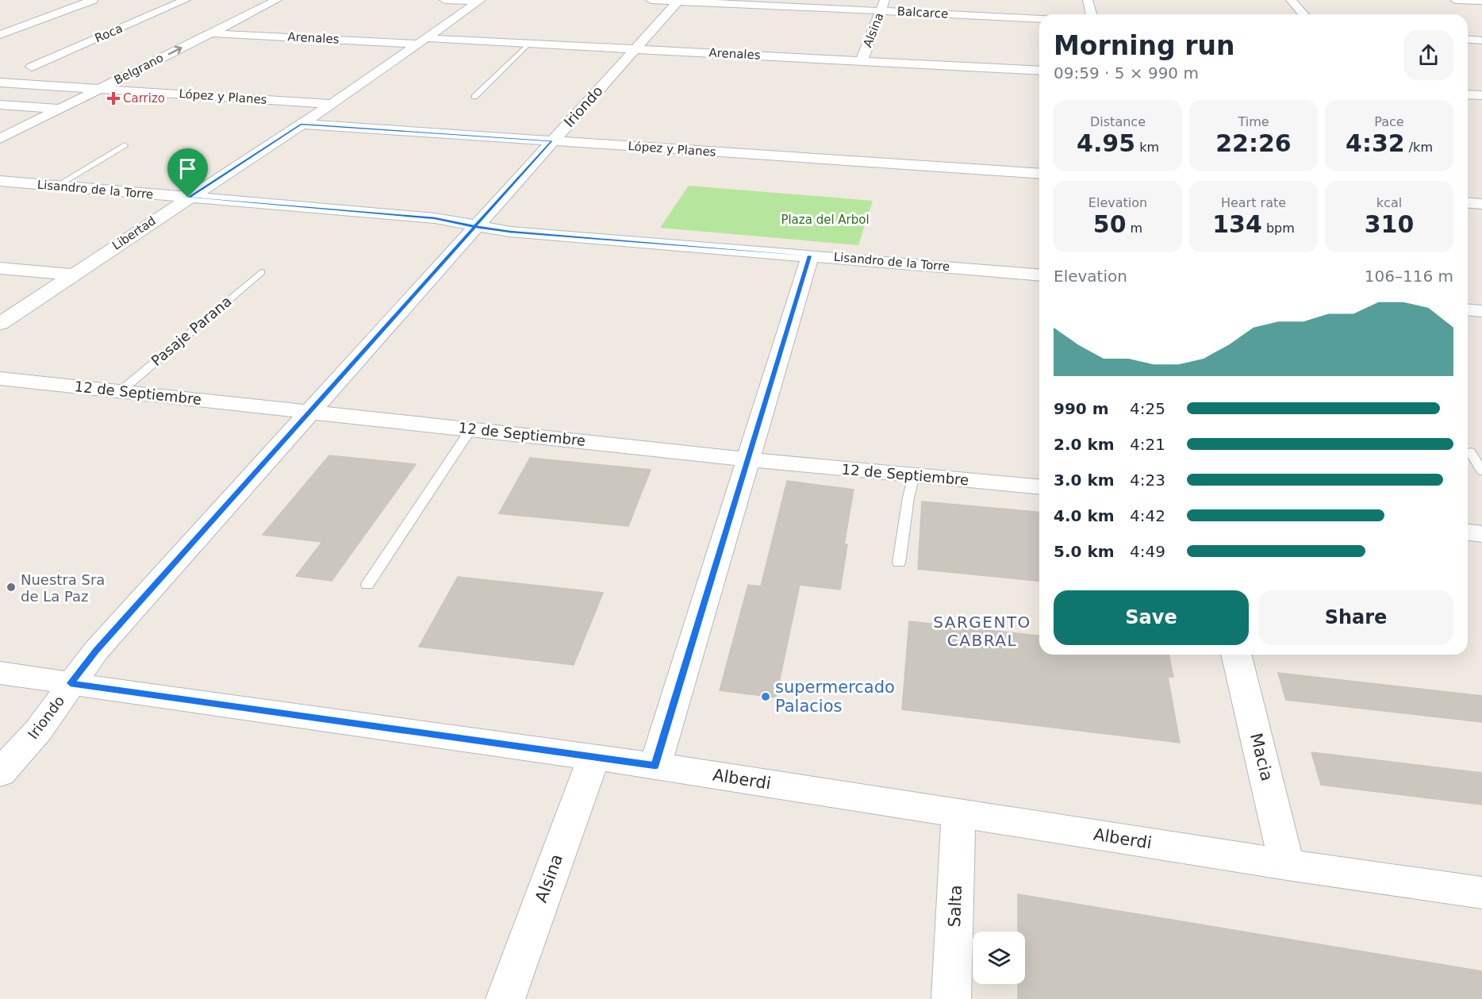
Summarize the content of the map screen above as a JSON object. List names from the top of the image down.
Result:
{
  "streets": {
    "street": [
      "Balcarce",
      "Alsina",
      "Roca",
      "Arenales",
      "Belgrano",
      "López y Planes",
      "Iriondo",
      "Lisandro de la Torre",
      "Libertad",
      "12 de Septiembre",
      "Macia",
      "Alberdi",
      "Salta"
    ],
    "lane": ["Pasaje Parana"]
  },
  "crossings": [
    ["Balcarce", "Alsina"],
    ["Balcarce", "Iriondo"],
    ["Alsina", "Arenales"],
    ["Alsina", "Alberdi"],
    ["Arenales", "Belgrano"],
    ["Arenales", "Iriondo"],
    ["Arenales", "Libertad"],
    ["Belgrano", "López y Planes"],
    ["López y Planes", "Iriondo"],
    ["López y Planes", "Libertad"],
    ["Iriondo", "Lisandro de la Torre"],
    ["Iriondo", "12 de Septiembre"],
    ["Iriondo", "Alberdi"],
    ["Lisandro de la Torre", "Libertad"],
    ["Pasaje Parana", "12 de Septiembre"],
    ["Macia", "Alberdi"],
    ["Alberdi", "Salta"]
  ],
  "one_way": ["Belgrano"],
  "districts": ["SARGENTO CABRAL"],
  "parks": ["Plaza del Arbol"],
  "places": {
    "health": ["Carrizo"],
    "other": ["Nuestra Sra de La Paz", "supermercado Palacios"]
  },
  "page": {
    "heading": ["Morning run", "09:59 · 5 × 990 m"],
    "stats": [
      ["Distance", "4.95 km"],
      ["Time", "22:26"],
      ["Pace", "4:32 /km"],
      ["Elevation", "50 m"],
      ["Heart rate", "134 bpm"],
      ["kcal", "310"]
    ],
    "chart": ["Elevation", "106–116 m"],
    "list": [
      {
        "name": "990 m",
        "note": "4:25"
      },
      {
        "name": "2.0 km",
        "note": "4:21"
      },
      {
        "name": "3.0 km",
        "note": "4:23"
      },
      {
        "name": "4.0 km",
        "note": "4:42"
      },
      {
        "name": "5.0 km",
        "note": "4:49"
      }
    ],
    "buttons": ["Save", "Share"]
  }
}
